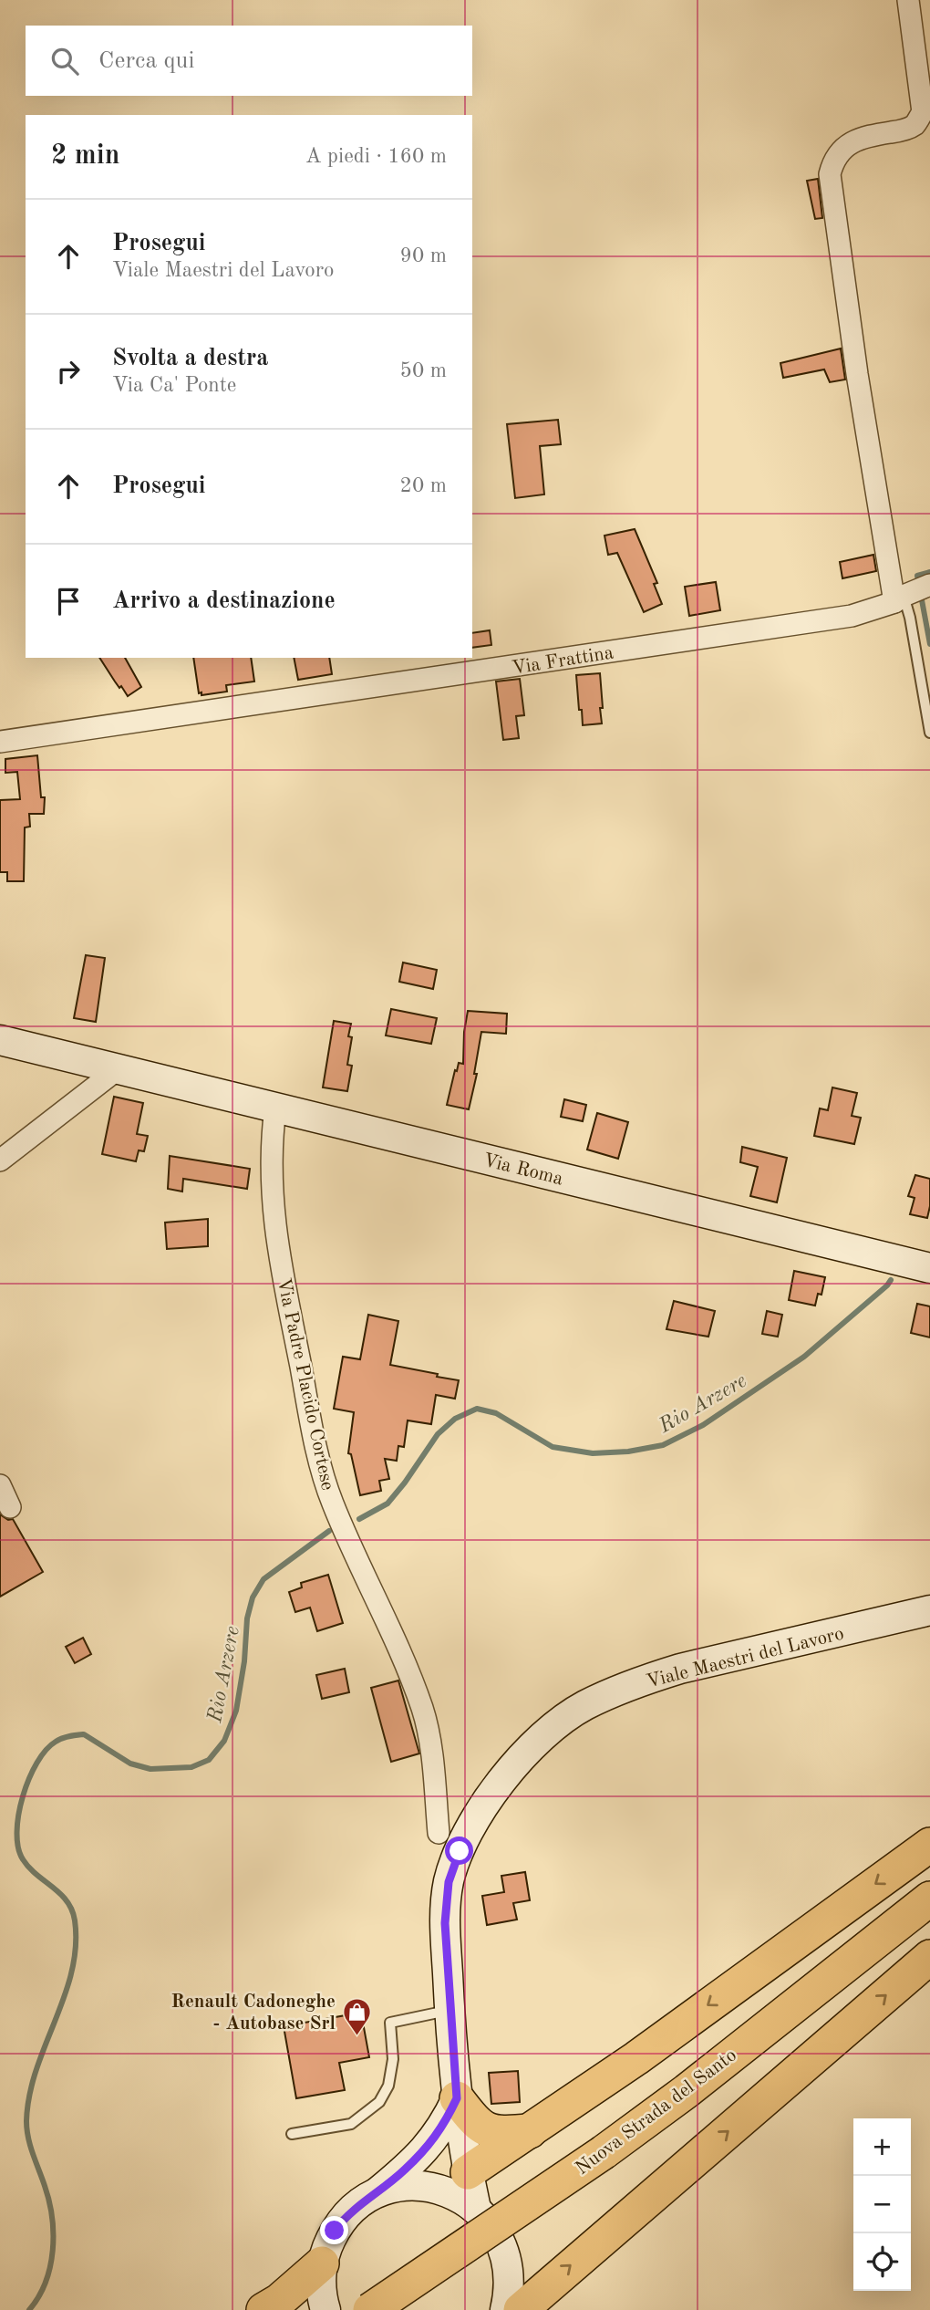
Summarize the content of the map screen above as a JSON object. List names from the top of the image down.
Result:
{
  "streets": {
    "highway": ["Nuova Strada del Santo"],
    "main road": ["Via Roma", "Viale Maestri del Lavoro"],
    "street": ["Via Frattina", "Via Padre Placido Cortese"]
  },
  "crossings": [
    ["Via Roma", "Via Padre Placido Cortese"]
  ],
  "water": ["Rio Arzere"],
  "places": {
    "shop": ["Renault Cadoneghe - Autobase Srl"]
  },
  "page": {
    "search": "Cerca qui",
    "heading": ["2 min", "A piedi · 160 m"],
    "list": [
      ["Prosegui", "Viale Maestri del Lavoro", "90 m"],
      ["Svolta a destra", "Via Ca' Ponte", "50 m"],
      ["Prosegui", "20 m"],
      "Arrivo a destinazione"
    ],
    "map_buttons": ["+", "−"]
  }
}
